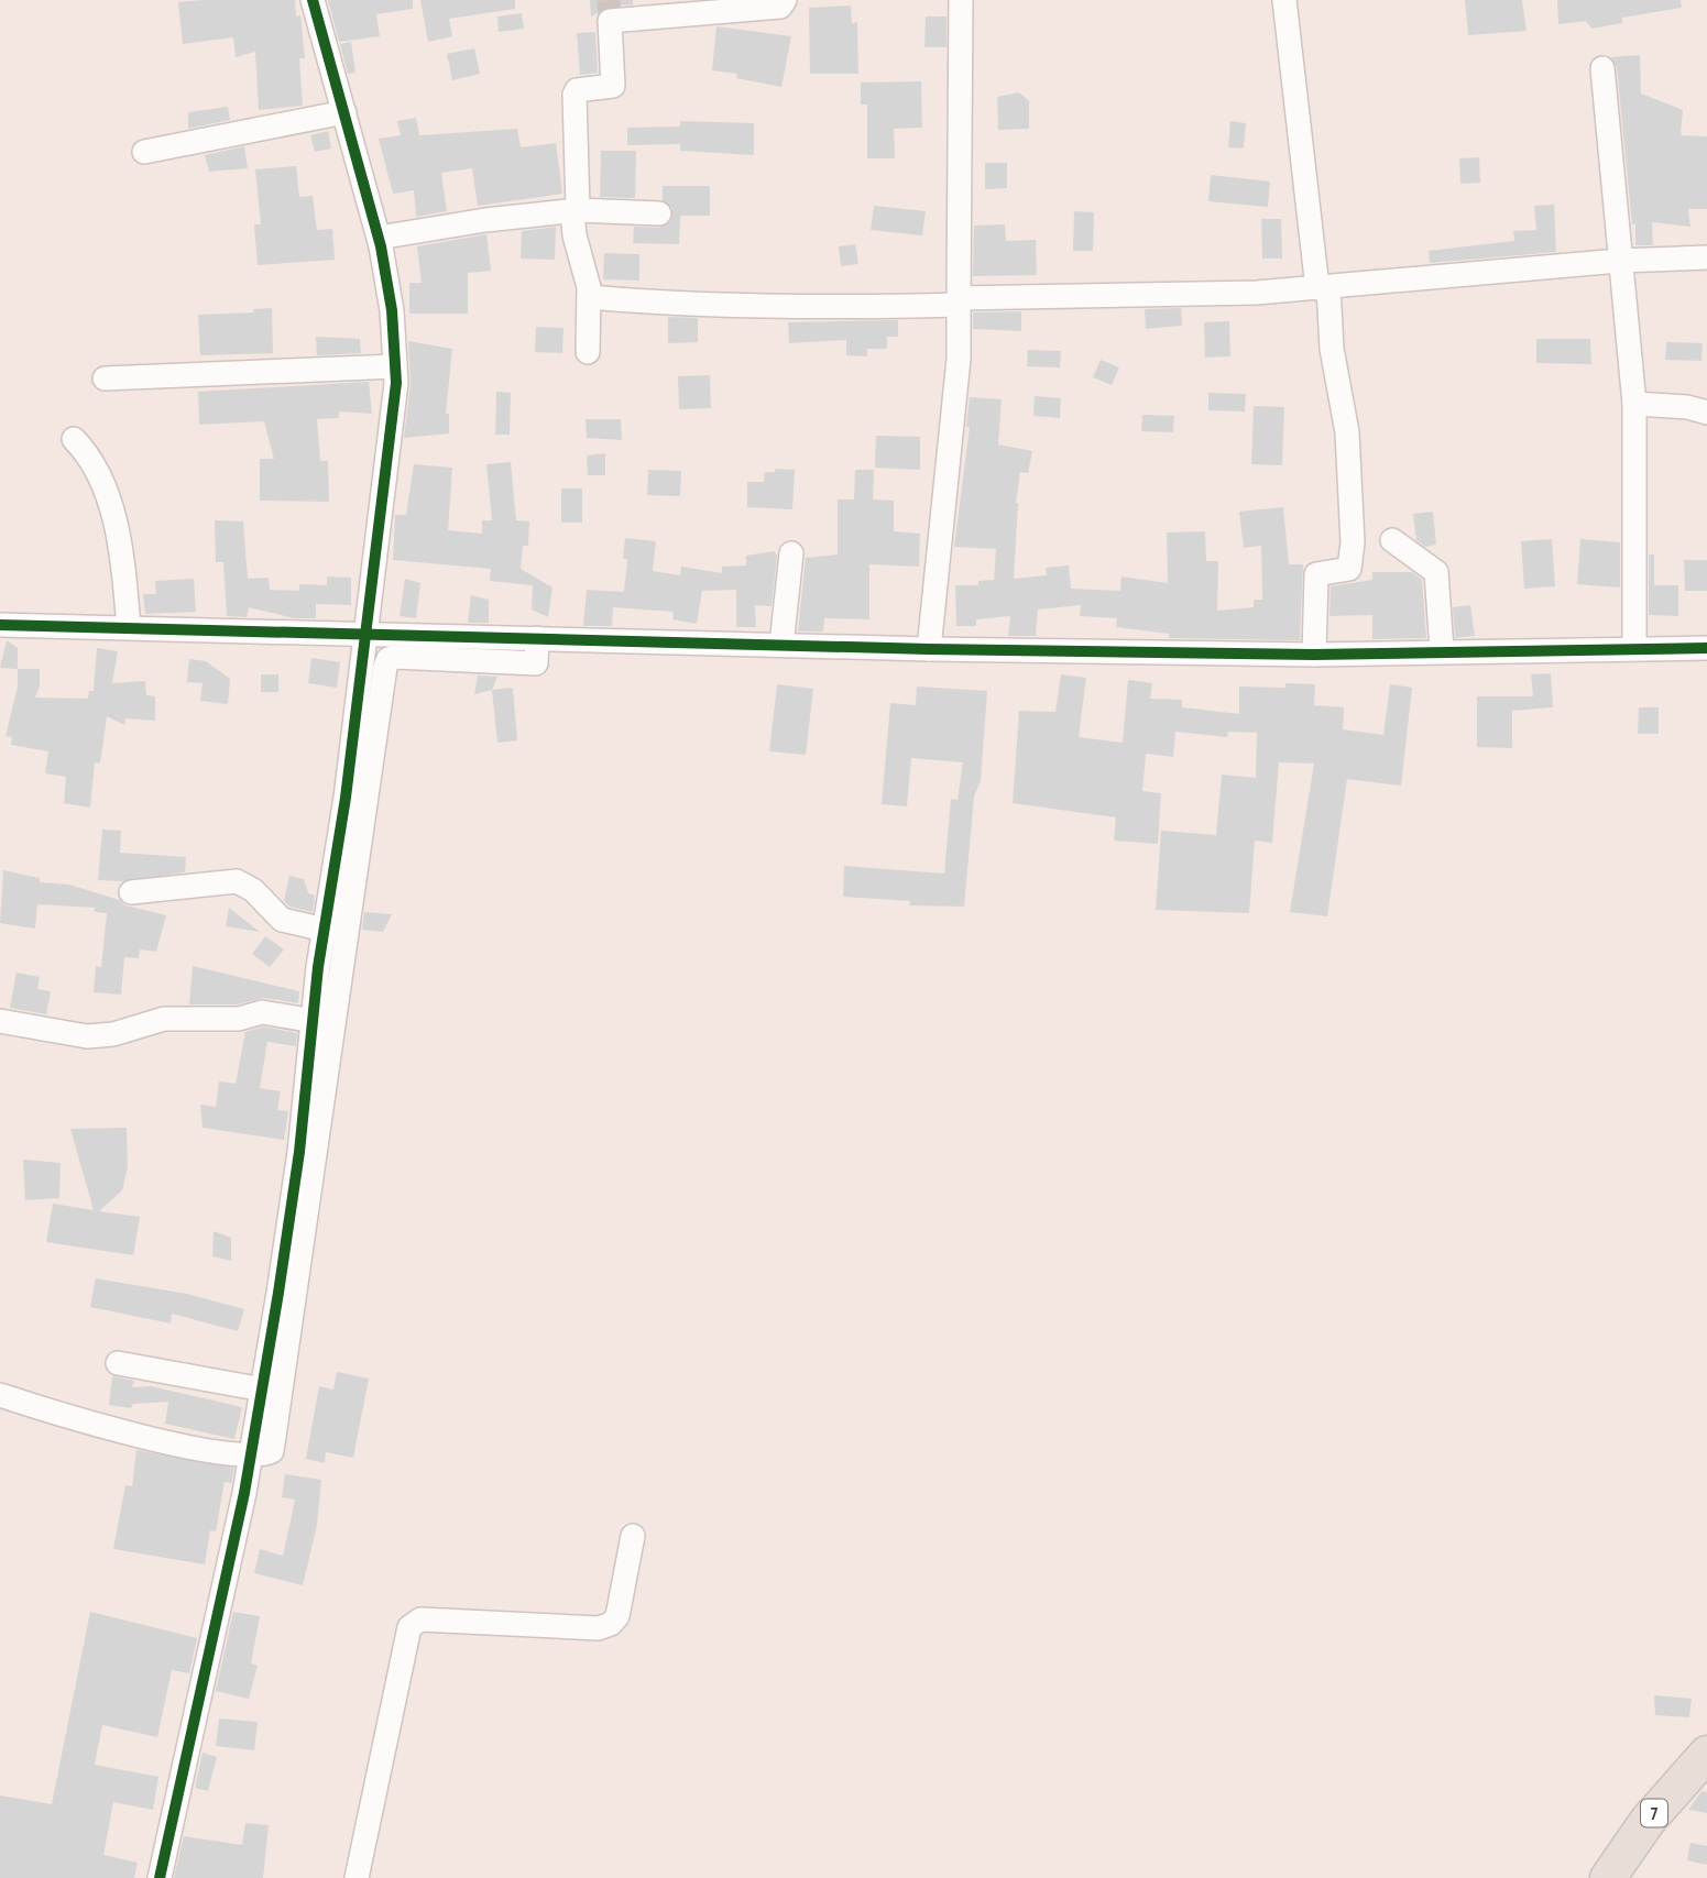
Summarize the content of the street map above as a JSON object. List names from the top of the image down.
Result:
{
  "streets": {
    "highway": ["7"]
  }
}
